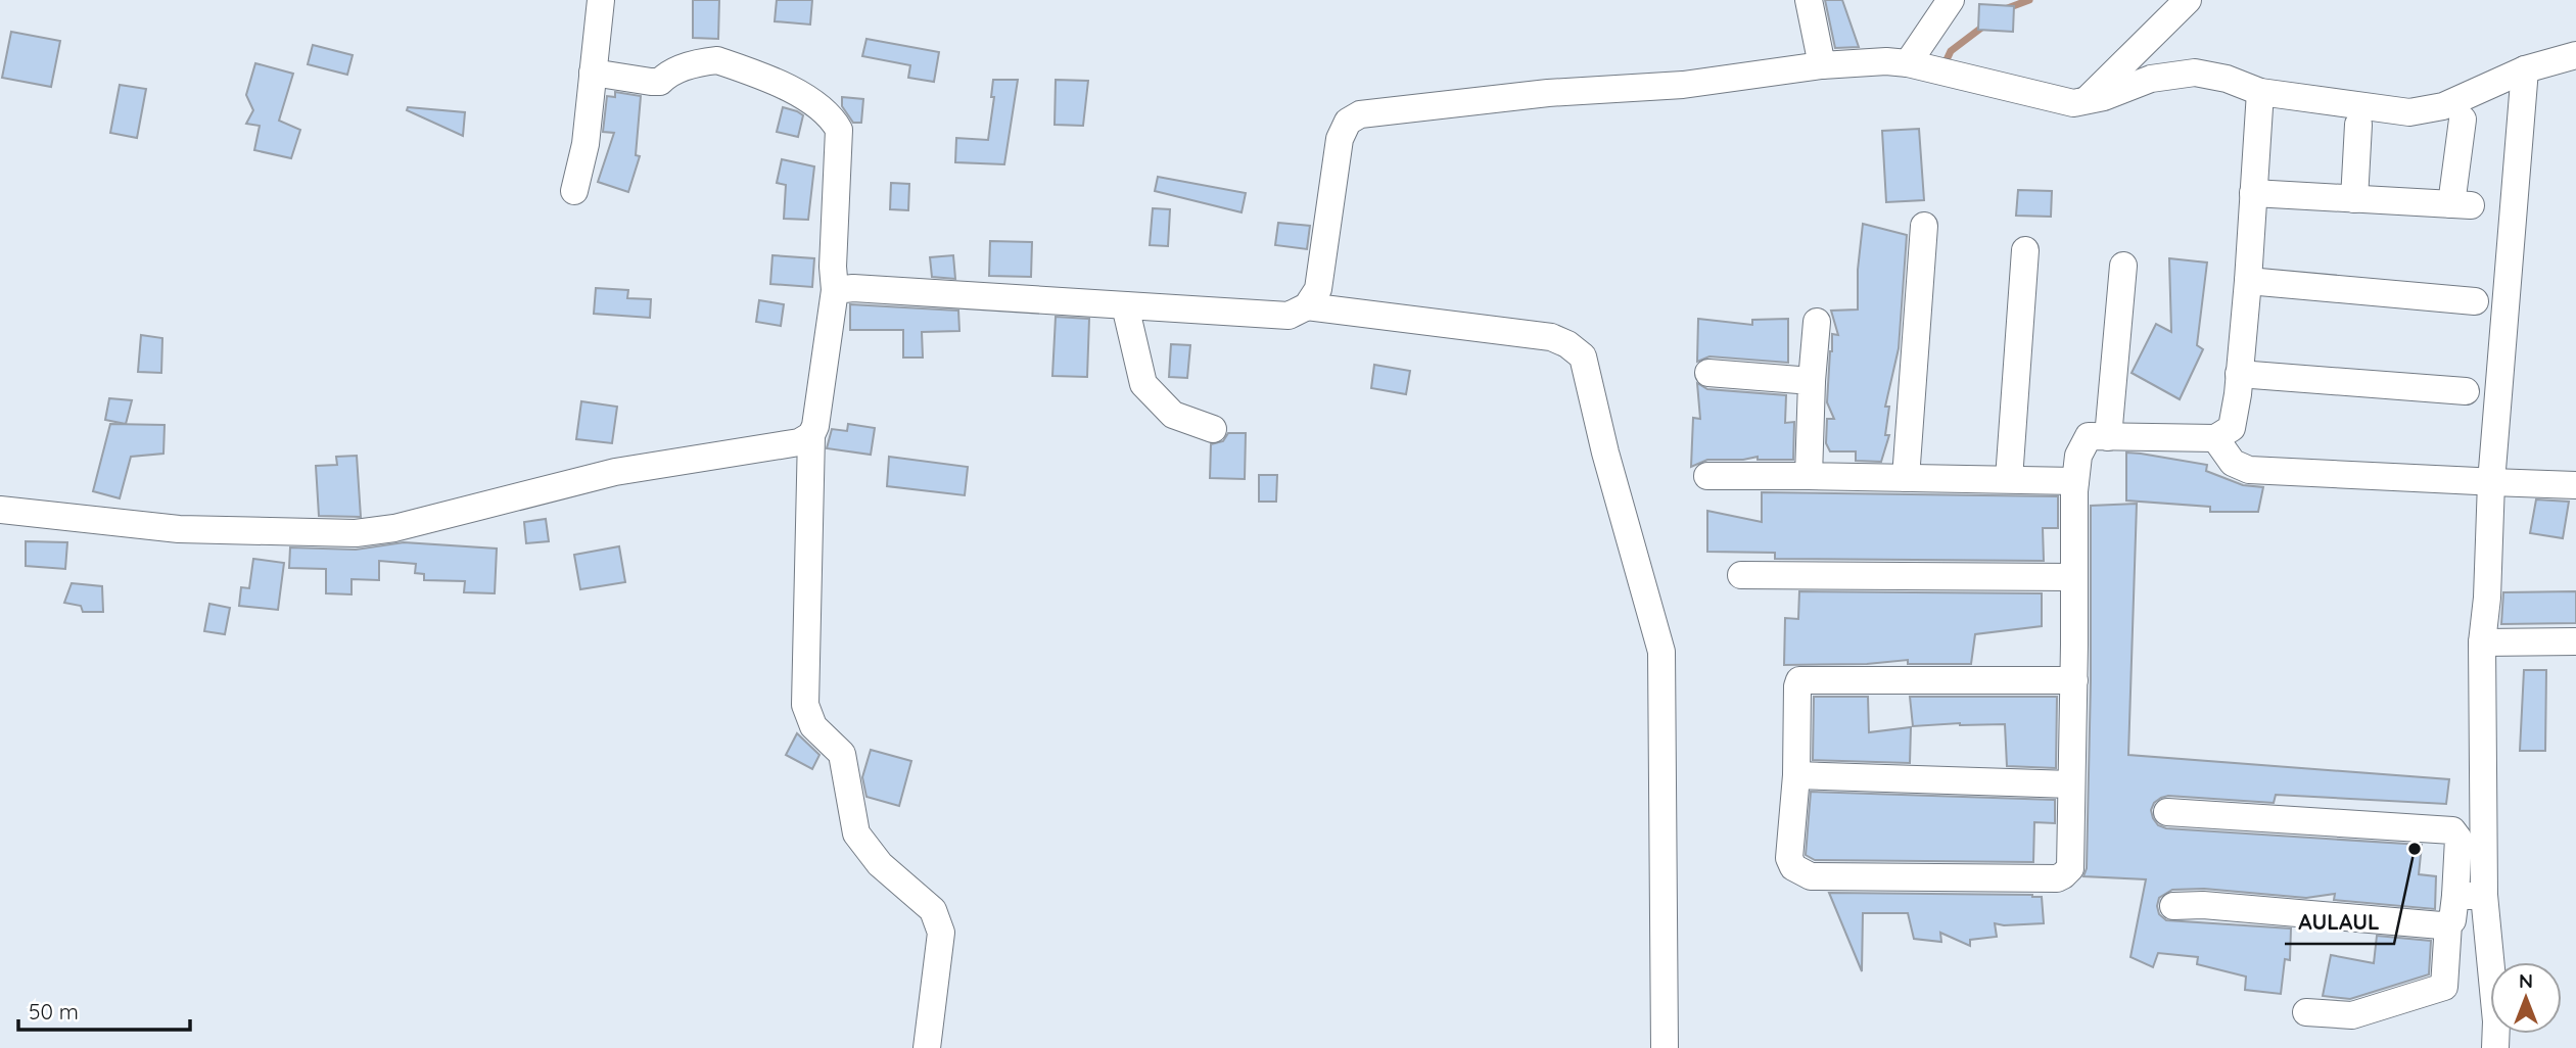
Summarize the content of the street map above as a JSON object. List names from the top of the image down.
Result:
{
  "places": ["AULAUL"],
  "scale_bar": "50 m",
  "north": "top"
}
